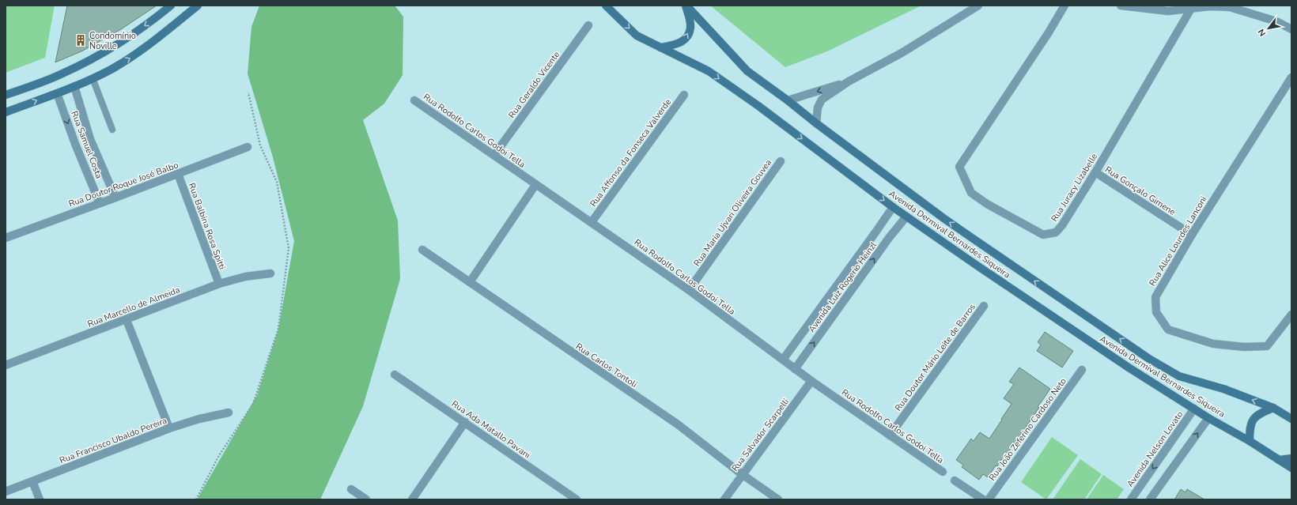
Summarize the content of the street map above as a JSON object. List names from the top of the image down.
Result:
{
  "streets": {
    "main road": ["Avenida Dermival Bernardes Siqueira"],
    "street": [
      "Rua Geraldo Vicente",
      "Rua Rodolfo Carlos Godoi Tella",
      "Rua Samuel Costa",
      "Rua Affonso da Fonseca Valverde",
      "Rua Doutor Roque José Balbo",
      "Rua Juracy Lizabelle",
      "Rua Gonçalo Gimene",
      "Rua Maria Ujvari Oliveira Gouvea",
      "Rua Balbina Rosa Spitti",
      "Rua Alice Lourdes Lanconi",
      "Avenida Luiz Rogerio Heinzl",
      "Rua Marcello de Almeida",
      "Rua Doutor Mário Leite de Barros",
      "Rua Carlos Tontoli",
      "Rua Ada Matallo Pavani",
      "Rua João Zeferino Cardoso Neto",
      "Rua Salvador Scarpelli",
      "Rua Francisco Ubaldo Pereira",
      "Avenida Nelson Lovato"
    ]
  },
  "crossings": [
    ["Rua Geraldo Vicente", "Rua Rodolfo Carlos Godoi Tella"],
    ["Rua Rodolfo Carlos Godoi Tella", "Rua Affonso da Fonseca Valverde"],
    ["Rua Rodolfo Carlos Godoi Tella", "Rua Maria Ujvari Oliveira Gouvea"],
    ["Rua Rodolfo Carlos Godoi Tella", "Avenida Luiz Rogerio Heinzl"],
    ["Rua Rodolfo Carlos Godoi Tella", "Rua Doutor Mário Leite de Barros"],
    ["Rua Rodolfo Carlos Godoi Tella", "Rua Salvador Scarpelli"],
    ["Rua Samuel Costa", "Rua Doutor Roque José Balbo"],
    ["Rua Doutor Roque José Balbo", "Rua Balbina Rosa Spitti"],
    ["Rua Juracy Lizabelle", "Rua Gonçalo Gimene"],
    ["Rua Gonçalo Gimene", "Rua Alice Lourdes Lanconi"],
    ["Rua Balbina Rosa Spitti", "Rua Marcello de Almeida"],
    ["Avenida Dermival Bernardes Siqueira", "Avenida Luiz Rogerio Heinzl"],
    ["Avenida Dermival Bernardes Siqueira", "Avenida Nelson Lovato"],
    ["Rua Carlos Tontoli", "Rua Salvador Scarpelli"]
  ],
  "places": {
    "building": ["Condomínio Noville"]
  },
  "north": "bottom left"
}
